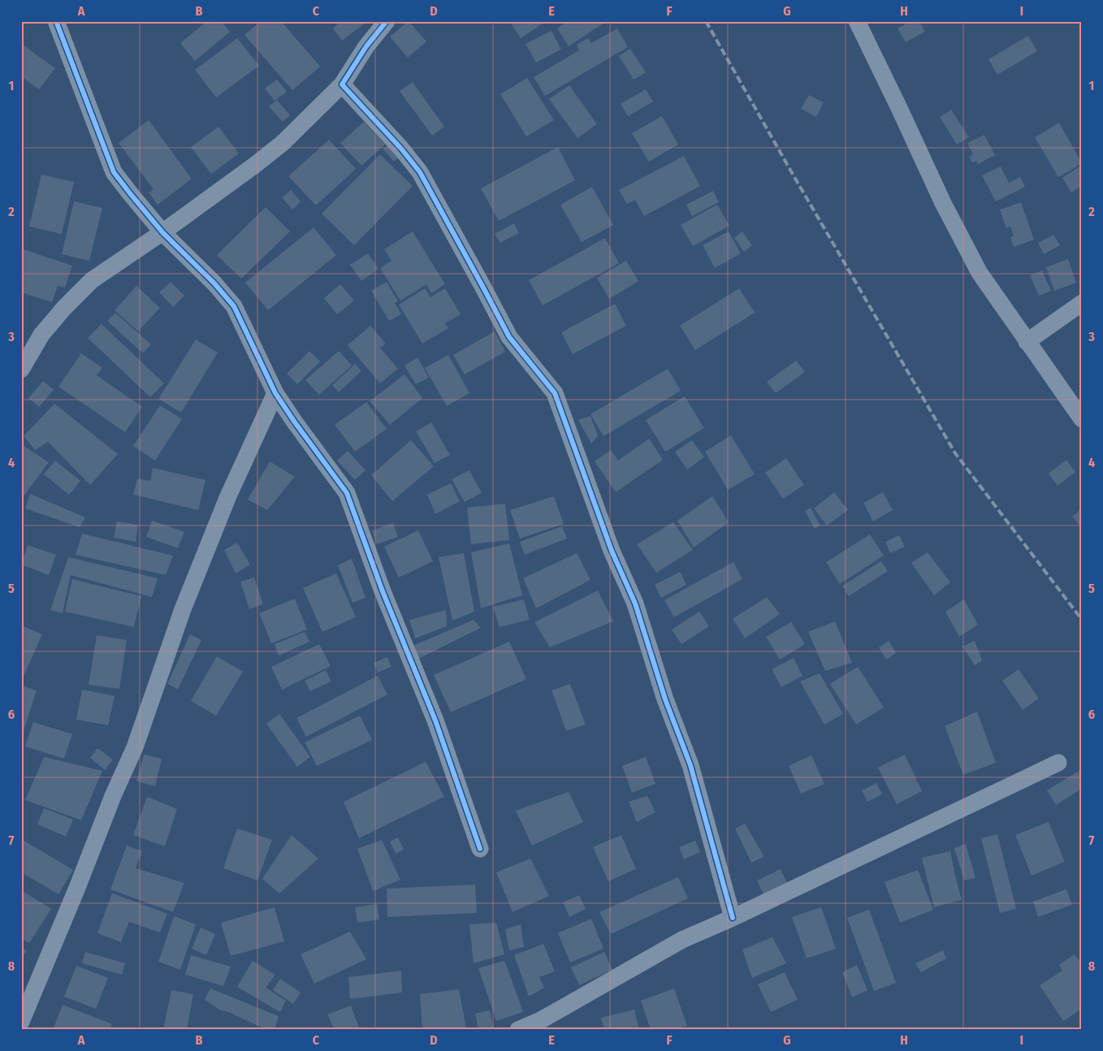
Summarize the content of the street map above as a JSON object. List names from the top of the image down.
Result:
{
  "grid": {
    "columns": [
      "A",
      "B",
      "C",
      "D",
      "E",
      "F",
      "G",
      "H",
      "I"
    ],
    "rows": [
      "1",
      "2",
      "3",
      "4",
      "5",
      "6",
      "7",
      "8"
    ]
  }
}
